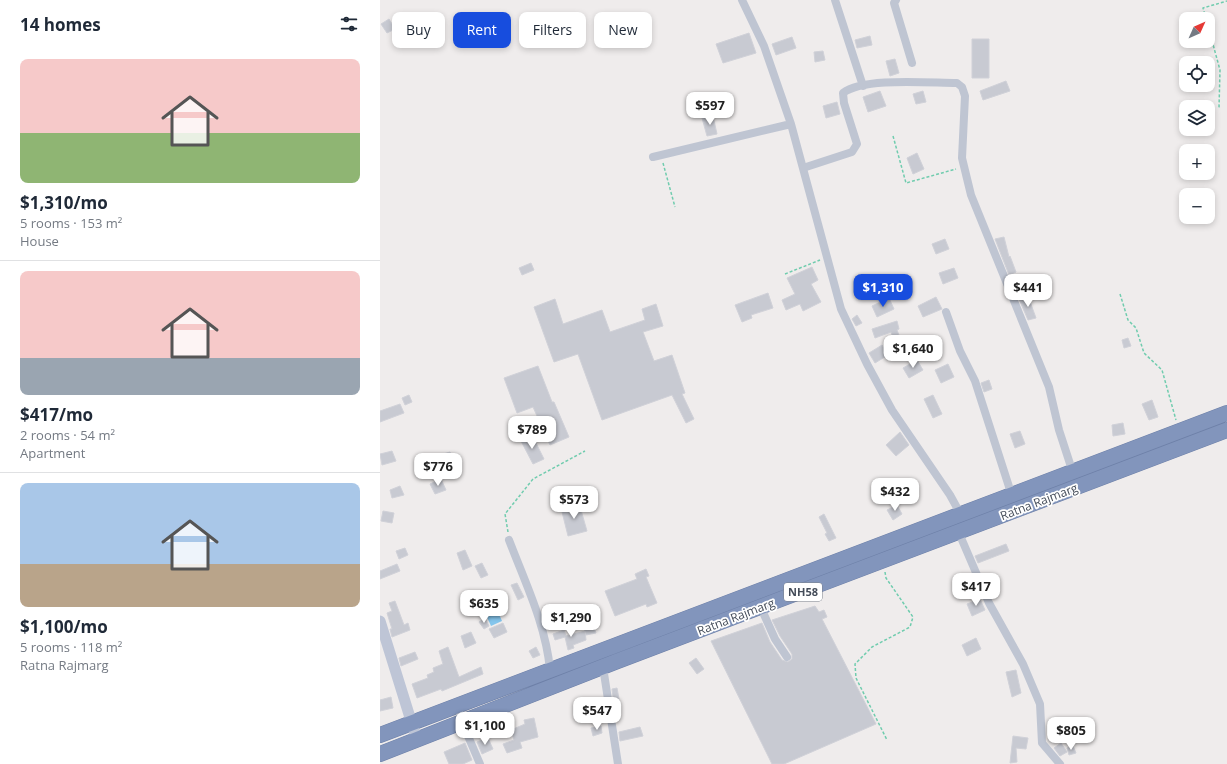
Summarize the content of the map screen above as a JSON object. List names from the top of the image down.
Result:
{
  "streets": {
    "highway": ["Ratna Rajmarg", "NH58"]
  },
  "north": "top right",
  "page": {
    "heading": "14 homes",
    "map_buttons": ["+", "−"],
    "chip": [
      "Buy",
      "Rent",
      "Filters",
      "New"
    ],
    "list": [
      {
        "name": "$1,310/mo",
        "note": "5 rooms · 153 m² · House"
      },
      {
        "name": "$417/mo",
        "note": "2 rooms · 54 m² · Apartment"
      },
      {
        "name": "$1,100/mo",
        "note": "5 rooms · 118 m² · Ratna Rajmarg"
      }
    ],
    "price": [
      "$597",
      "$1,310",
      "$441",
      "$1,640",
      "$789",
      "$776",
      "$432",
      "$573",
      "$417",
      "$635",
      "$1,290",
      "$547",
      "$1,100",
      "$805"
    ]
  }
}
